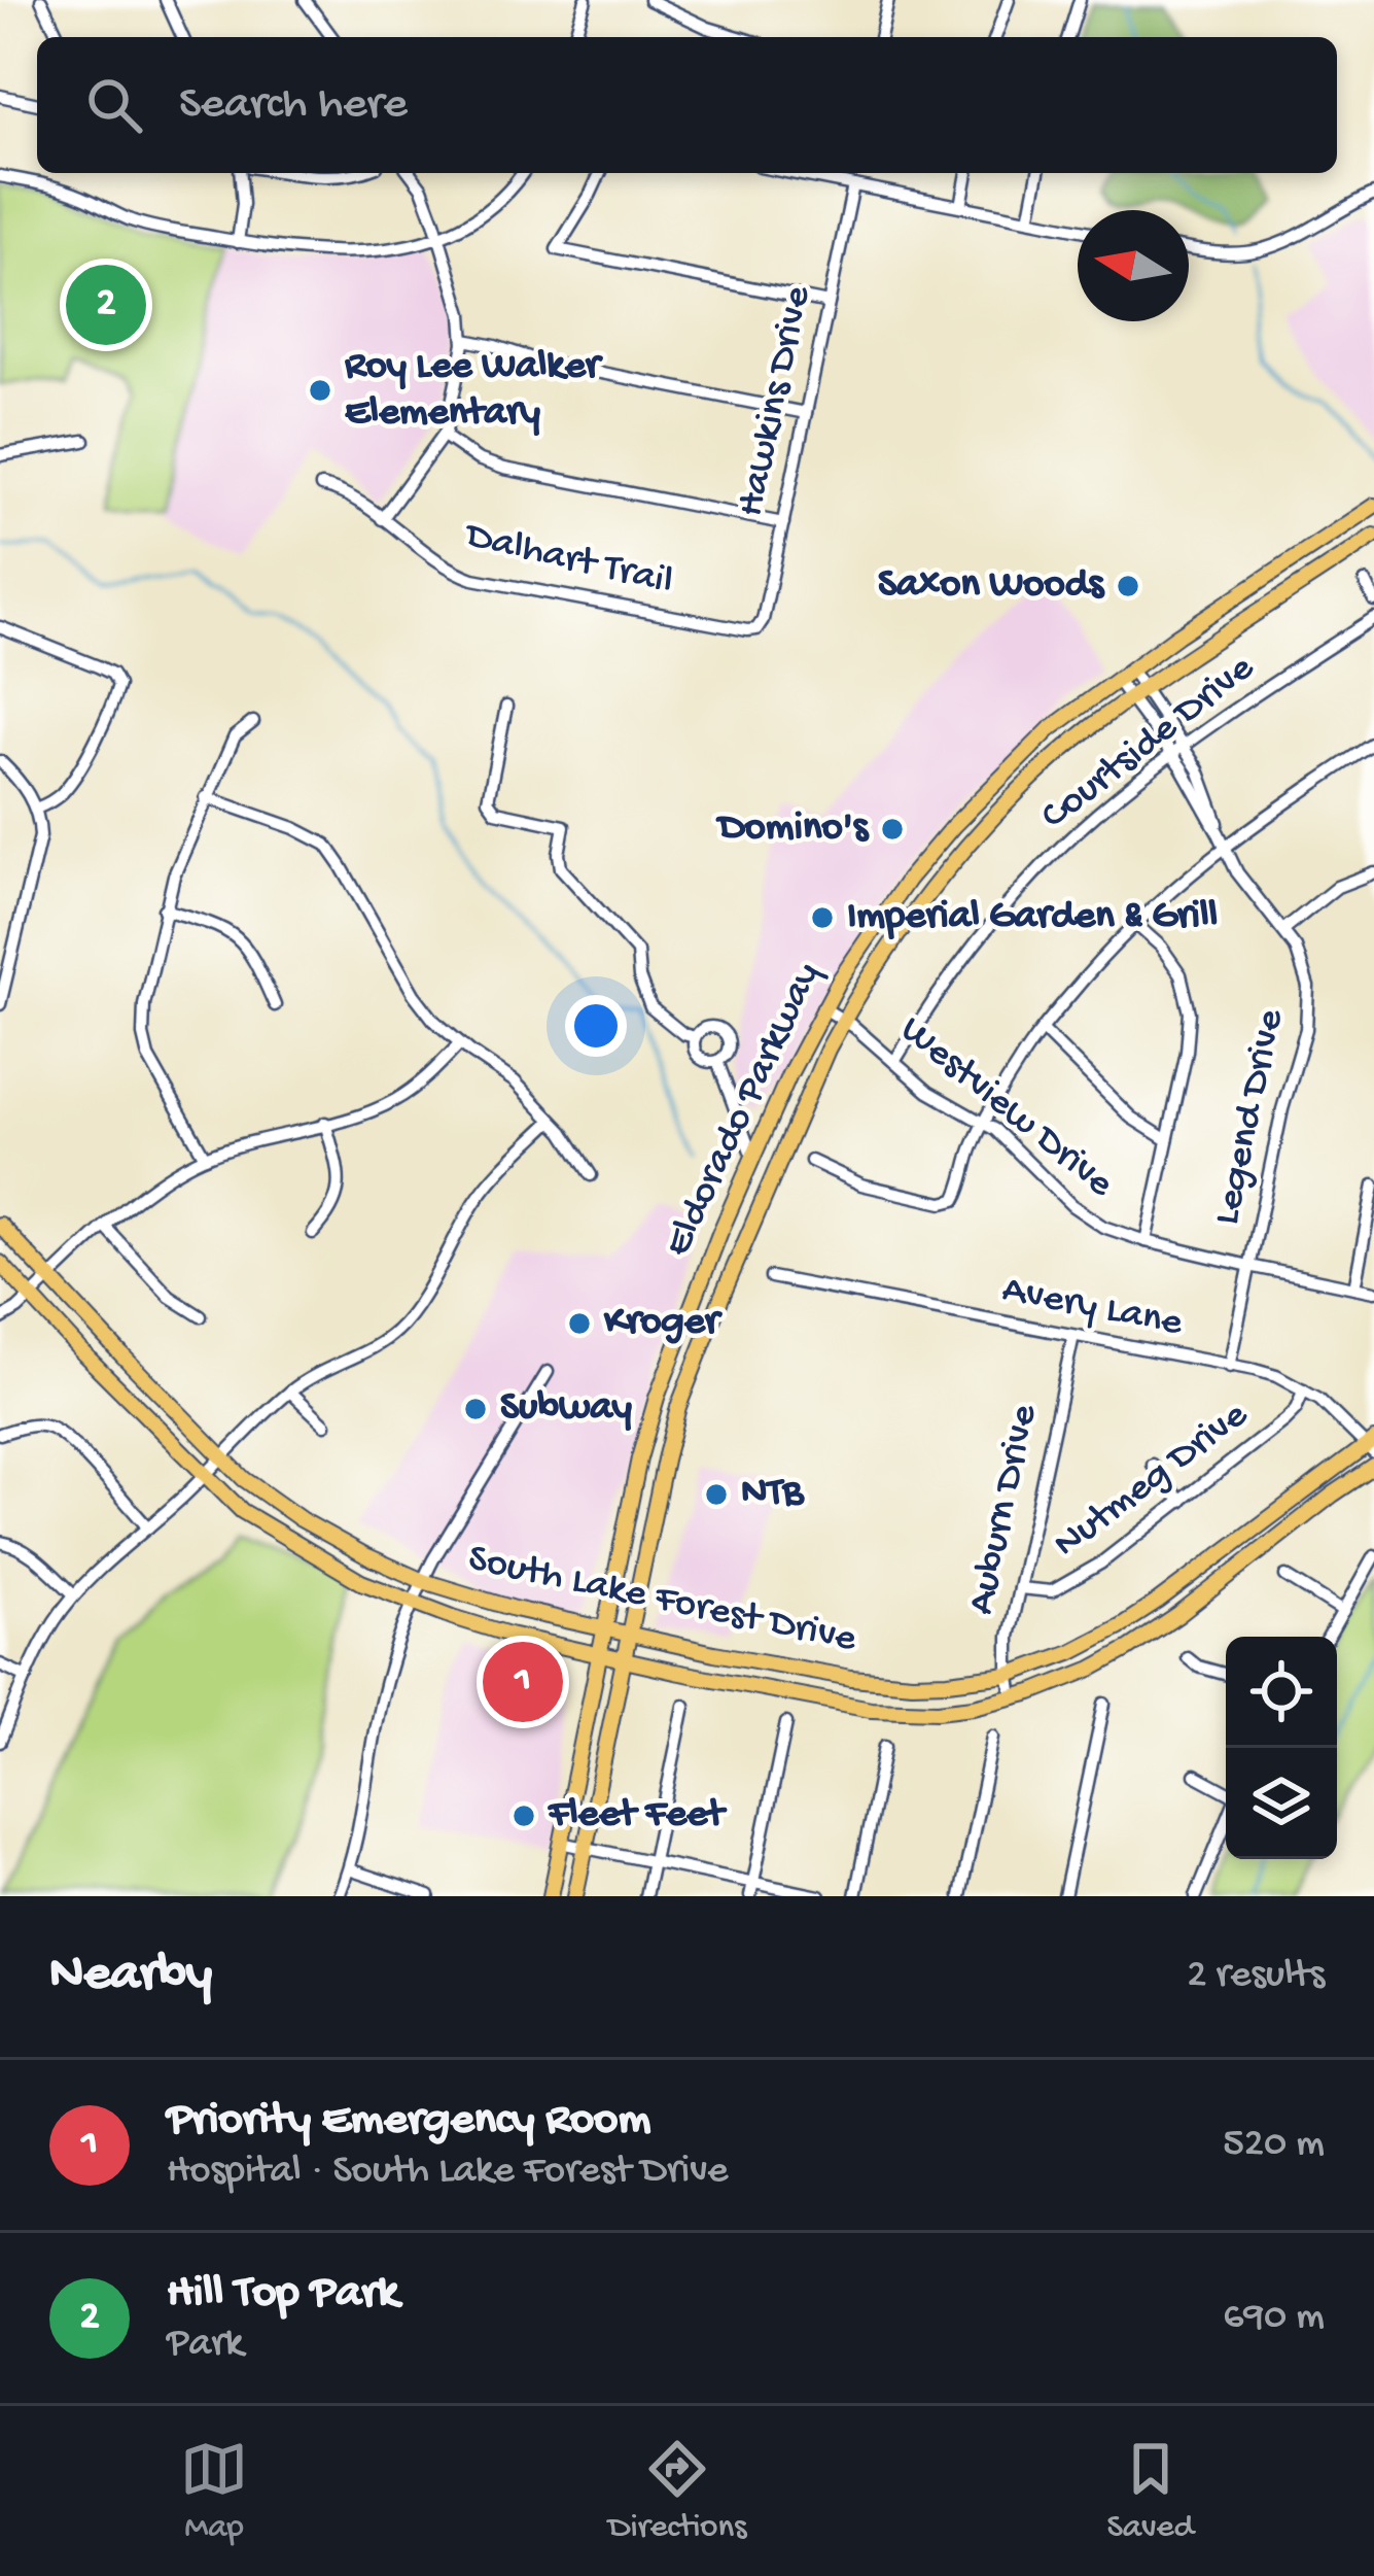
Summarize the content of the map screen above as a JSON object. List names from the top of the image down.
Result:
{
  "streets": {
    "main road": ["Eldorado Parkway", "South Lake Forest Drive"],
    "street": [
      "Hawkins Drive",
      "Dalhart Trail",
      "Courtside Drive",
      "Westview Drive",
      "Legend Drive",
      "Avery Lane",
      "Nutmeg Drive",
      "Auburn Drive"
    ]
  },
  "crossings": [
    ["Hawkins Drive", "Dalhart Trail"],
    ["Courtside Drive", "Westview Drive"],
    ["Courtside Drive", "Legend Drive"],
    ["Westview Drive", "Eldorado Parkway"],
    ["Westview Drive", "Legend Drive"],
    ["Eldorado Parkway", "Legend Drive"],
    ["Eldorado Parkway", "South Lake Forest Drive"],
    ["Legend Drive", "Avery Lane"],
    ["Avery Lane", "Nutmeg Drive"],
    ["Avery Lane", "Auburn Drive"],
    ["Avery Lane", "South Lake Forest Drive"],
    ["Nutmeg Drive", "Auburn Drive"],
    ["Auburn Drive", "South Lake Forest Drive"]
  ],
  "places": [
    "Roy Lee Walker Elementary",
    "Saxon Woods",
    "Domino's",
    "Imperial Garden & Grill",
    "Kroger",
    "Subway",
    "NTB",
    "Fleet Feet"
  ],
  "north": "left",
  "page": {
    "search": "Search here",
    "pins": ["2", "1"],
    "heading": ["Nearby", "2 results"],
    "list": [
      {
        "mark": "1",
        "name": "Priority Emergency Room",
        "note": "Hospital · South Lake Forest Drive",
        "value": "520 m"
      },
      {
        "mark": "2",
        "name": "Hill Top Park",
        "note": "Park",
        "value": "690 m"
      }
    ],
    "nav": ["Map", "Directions", "Saved"]
  }
}
